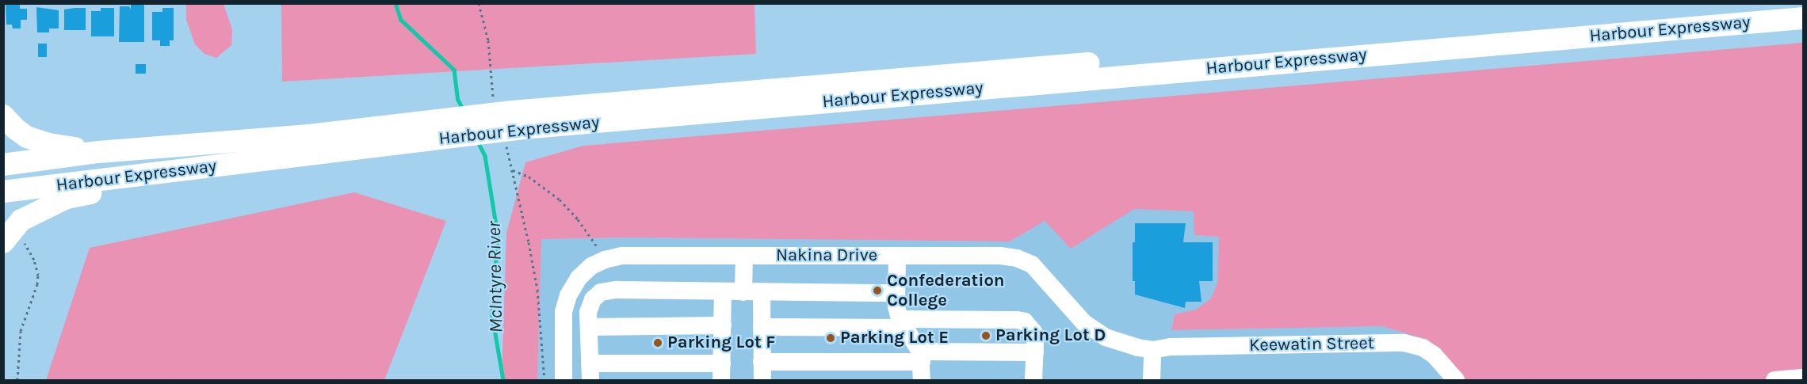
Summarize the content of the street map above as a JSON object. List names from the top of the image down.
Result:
{
  "streets": {
    "main road": ["Harbour Expressway"],
    "street": ["Nakina Drive", "Keewatin Street"]
  },
  "crossings": [
    ["Nakina Drive", "Keewatin Street"]
  ],
  "water": ["McIntyre River"],
  "places": [
    "Confederation College",
    "Parking Lot D",
    "Parking Lot E",
    "Parking Lot F"
  ]
}
